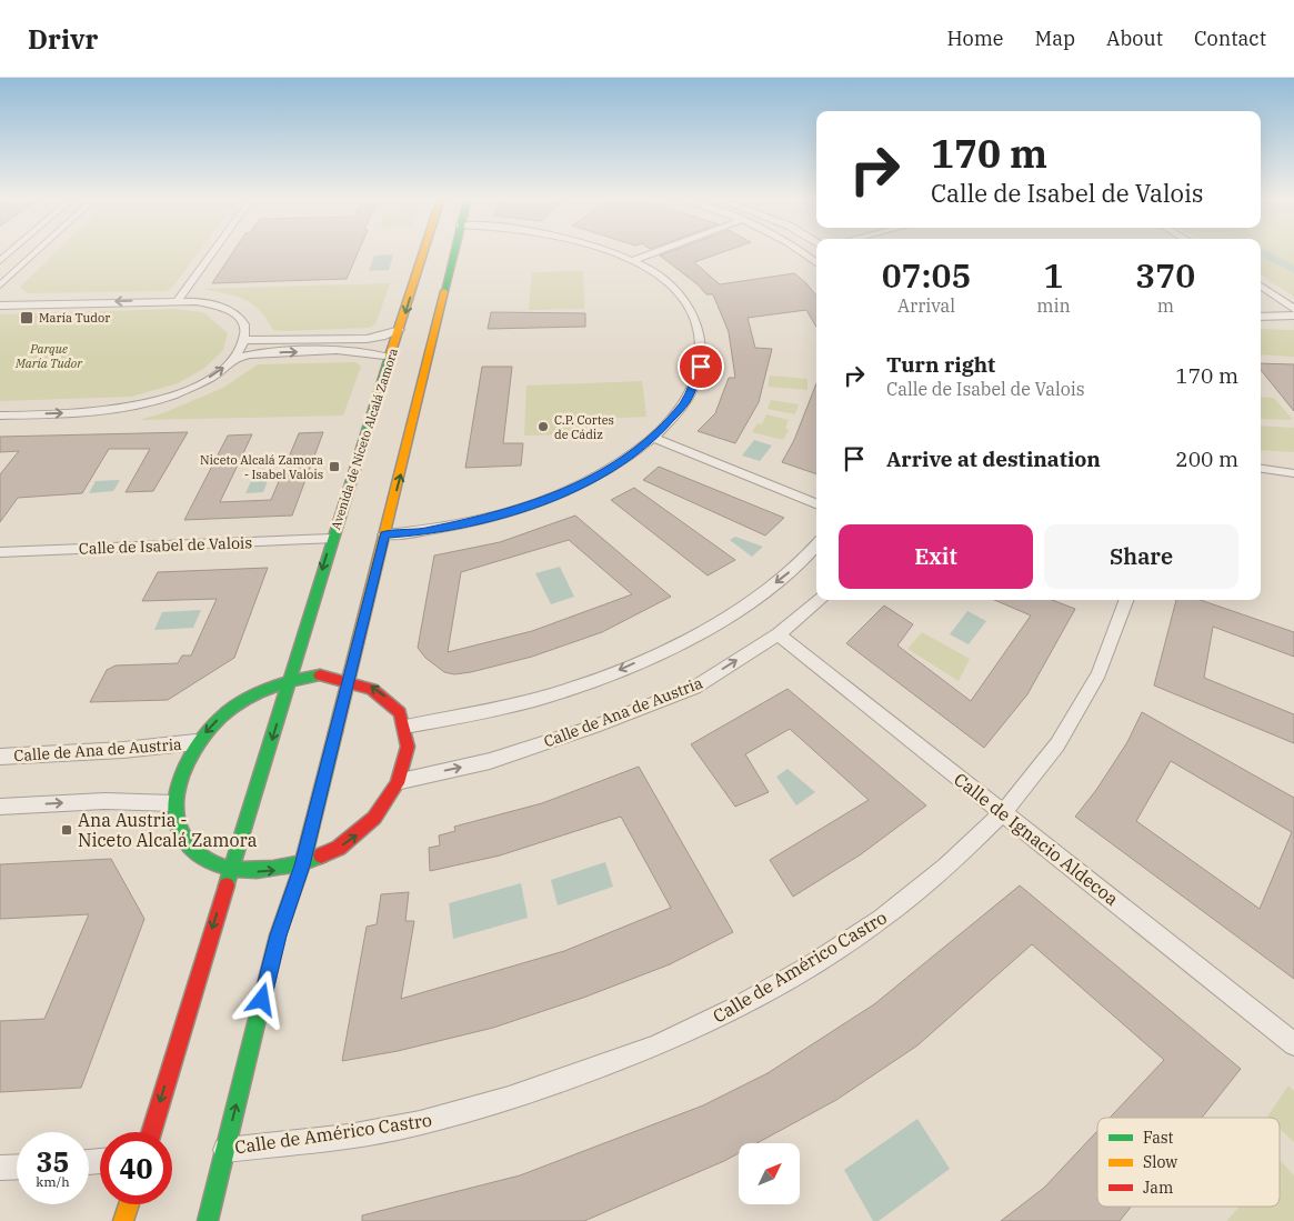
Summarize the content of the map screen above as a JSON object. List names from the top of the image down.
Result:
{
  "streets": {
    "street": [
      "Avenida de Niceto Alcalá Zamora",
      "Calle de Isabel de Valois",
      "Calle de Ana de Austria",
      "Calle de Ignacio Aldecoa",
      "Calle de Américo Castro"
    ]
  },
  "crossings": [
    ["Avenida de Niceto Alcalá Zamora", "Calle de Isabel de Valois"],
    ["Calle de Ana de Austria", "Calle de Ignacio Aldecoa"],
    ["Calle de Ignacio Aldecoa", "Calle de Américo Castro"]
  ],
  "parks": ["Parque María Tudor"],
  "places": {
    "transit": ["María Tudor", "Niceto Alcalá Zamora - Isabel Valois", "Ana Austria - Niceto Alcalá Zamora"],
    "other": ["C.P. Cortes de Cádiz"]
  },
  "legend": ["Fast", "Slow", "Jam"],
  "north": "top right",
  "page": {
    "header": "Drivr",
    "nav": [
      "Home",
      "Map",
      "About",
      "Contact"
    ],
    "turn": ["170 m", "Calle de Isabel de Valois"],
    "eta": [
      "07:05",
      "Arrival",
      "1",
      "min",
      "370",
      "m"
    ],
    "list": [
      {
        "name": "Turn right",
        "note": "Calle de Isabel de Valois",
        "value": "170 m"
      },
      {
        "name": "Arrive at destination",
        "value": "200 m"
      }
    ],
    "buttons": ["Exit", "Share"],
    "speed": "35 km/h",
    "limit": "40"
  }
}
